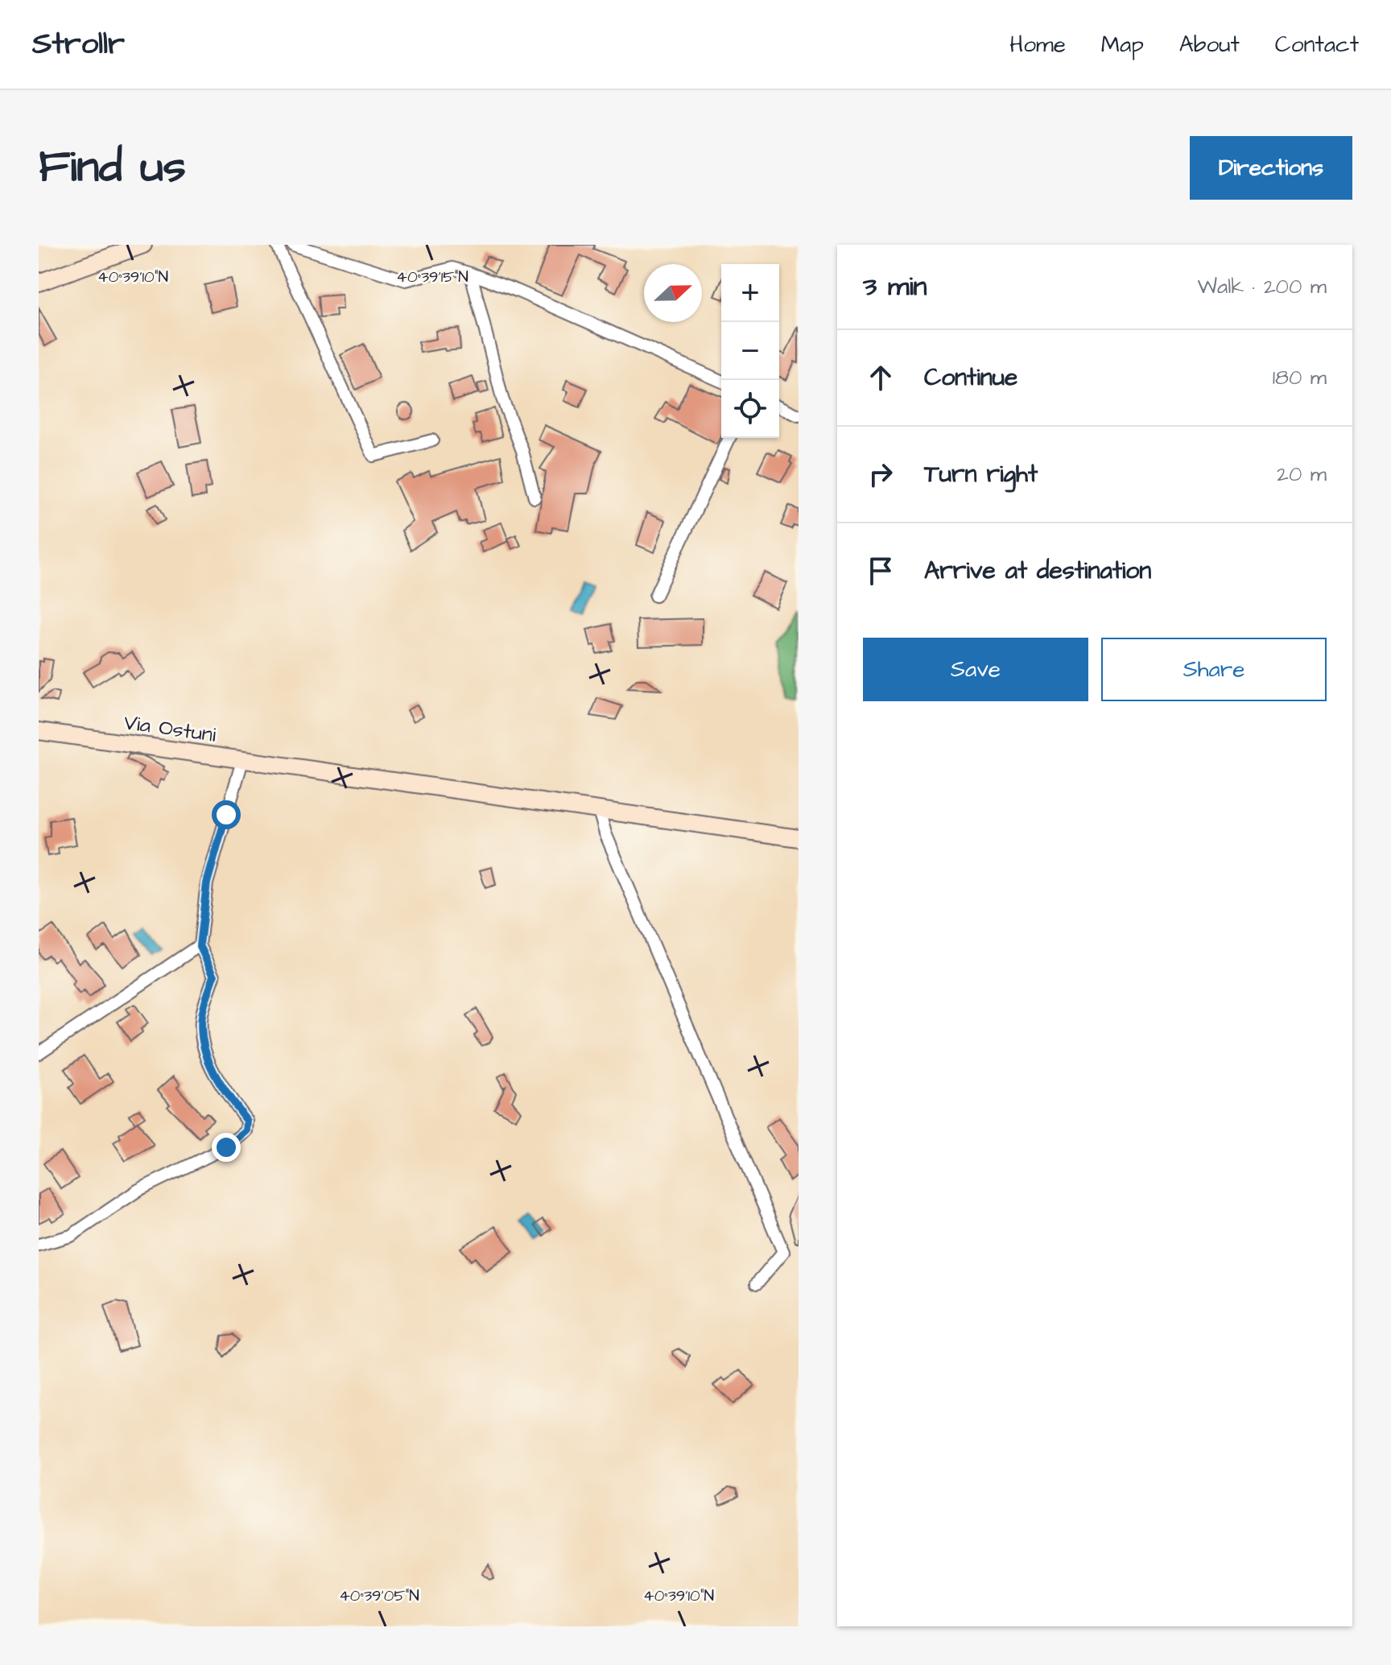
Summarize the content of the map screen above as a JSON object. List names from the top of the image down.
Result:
{
  "streets": {
    "main road": ["Via Ostuni"]
  },
  "north": "right",
  "page": {
    "header": "Strollr",
    "nav": [
      "Home",
      "Map",
      "About",
      "Contact"
    ],
    "title": "Find us",
    "buttons": [
      "Directions",
      ["Save", "Share"]
    ],
    "heading": ["3 min", "Walk · 200 m"],
    "map_buttons": ["+", "−"],
    "list": [
      ["Continue", "180 m"],
      ["Turn right", "20 m"],
      "Arrive at destination"
    ]
  },
  "coordinates": ["40°39'10\"N", "40°39'15\"N", "40°39'05\"N"]
}
